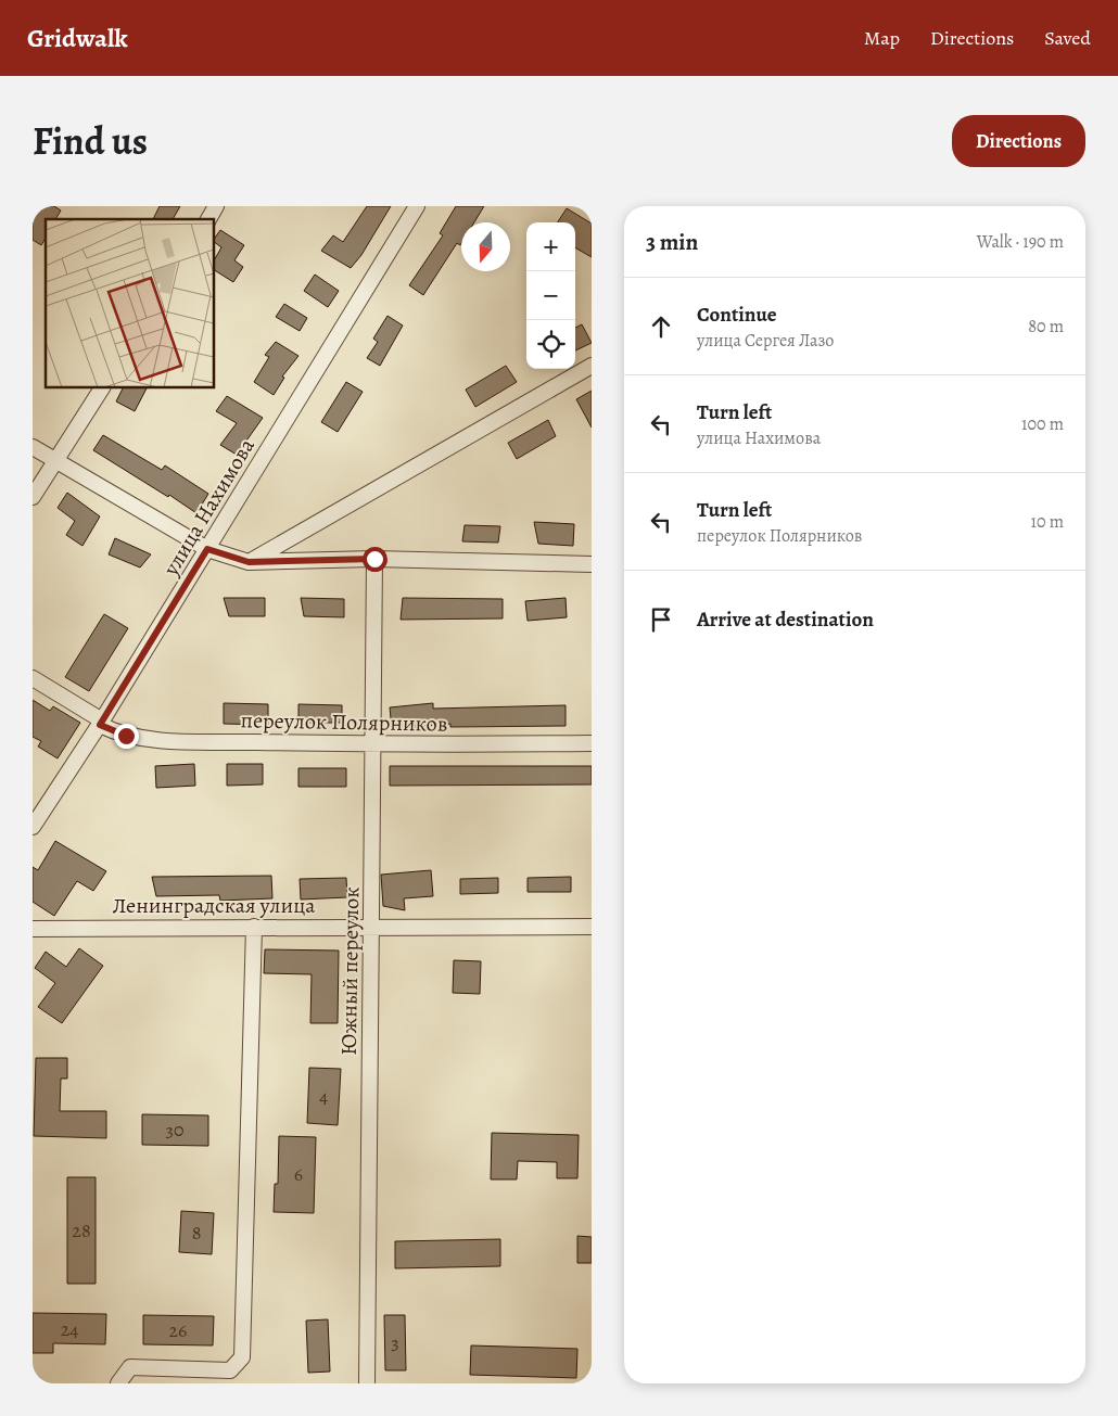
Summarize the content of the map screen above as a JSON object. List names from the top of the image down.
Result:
{
  "streets": {
    "street": [
      "улица Нахимова",
      "переулок Полярников",
      "Ленинградская улица",
      "Южный переулок"
    ]
  },
  "crossings": [
    ["улица Нахимова", "переулок Полярников"],
    ["переулок Полярников", "Южный переулок"],
    ["Ленинградская улица", "Южный переулок"]
  ],
  "house_numbers": [
    "4",
    "30",
    "6",
    "28",
    "8",
    "24",
    "26",
    "3"
  ],
  "north": "bottom",
  "page": {
    "header": "Gridwalk",
    "nav": ["Map", "Directions", "Saved"],
    "title": "Find us",
    "buttons": "Directions",
    "heading": ["3 min", "Walk · 190 m"],
    "map_buttons": ["+", "−"],
    "list": [
      ["Continue", "улица Сергея Лазо", "80 m"],
      ["Turn left", "улица Нахимова", "100 m"],
      ["Turn left", "переулок Полярников", "10 m"],
      "Arrive at destination"
    ]
  }
}
